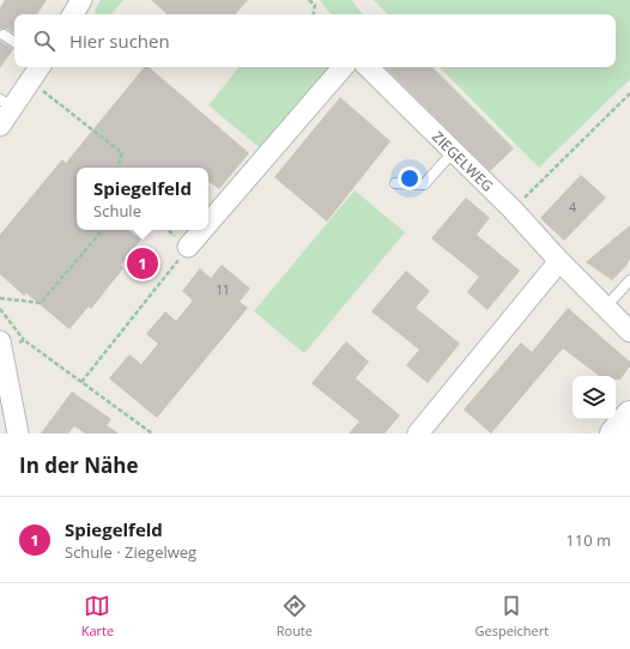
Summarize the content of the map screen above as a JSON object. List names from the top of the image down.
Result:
{
  "streets": {
    "street": ["ZIEGELWEG"]
  },
  "house_numbers": ["4", "11"],
  "page": {
    "search": "Hier suchen",
    "popup": ["Spiegelfeld", "Schule"],
    "pins": "1",
    "heading": "In der Nähe",
    "list": [
      {
        "mark": "1",
        "name": "Spiegelfeld",
        "note": "Schule · Ziegelweg",
        "value": "110 m"
      }
    ],
    "nav": ["Karte", "Route", "Gespeichert"]
  }
}
